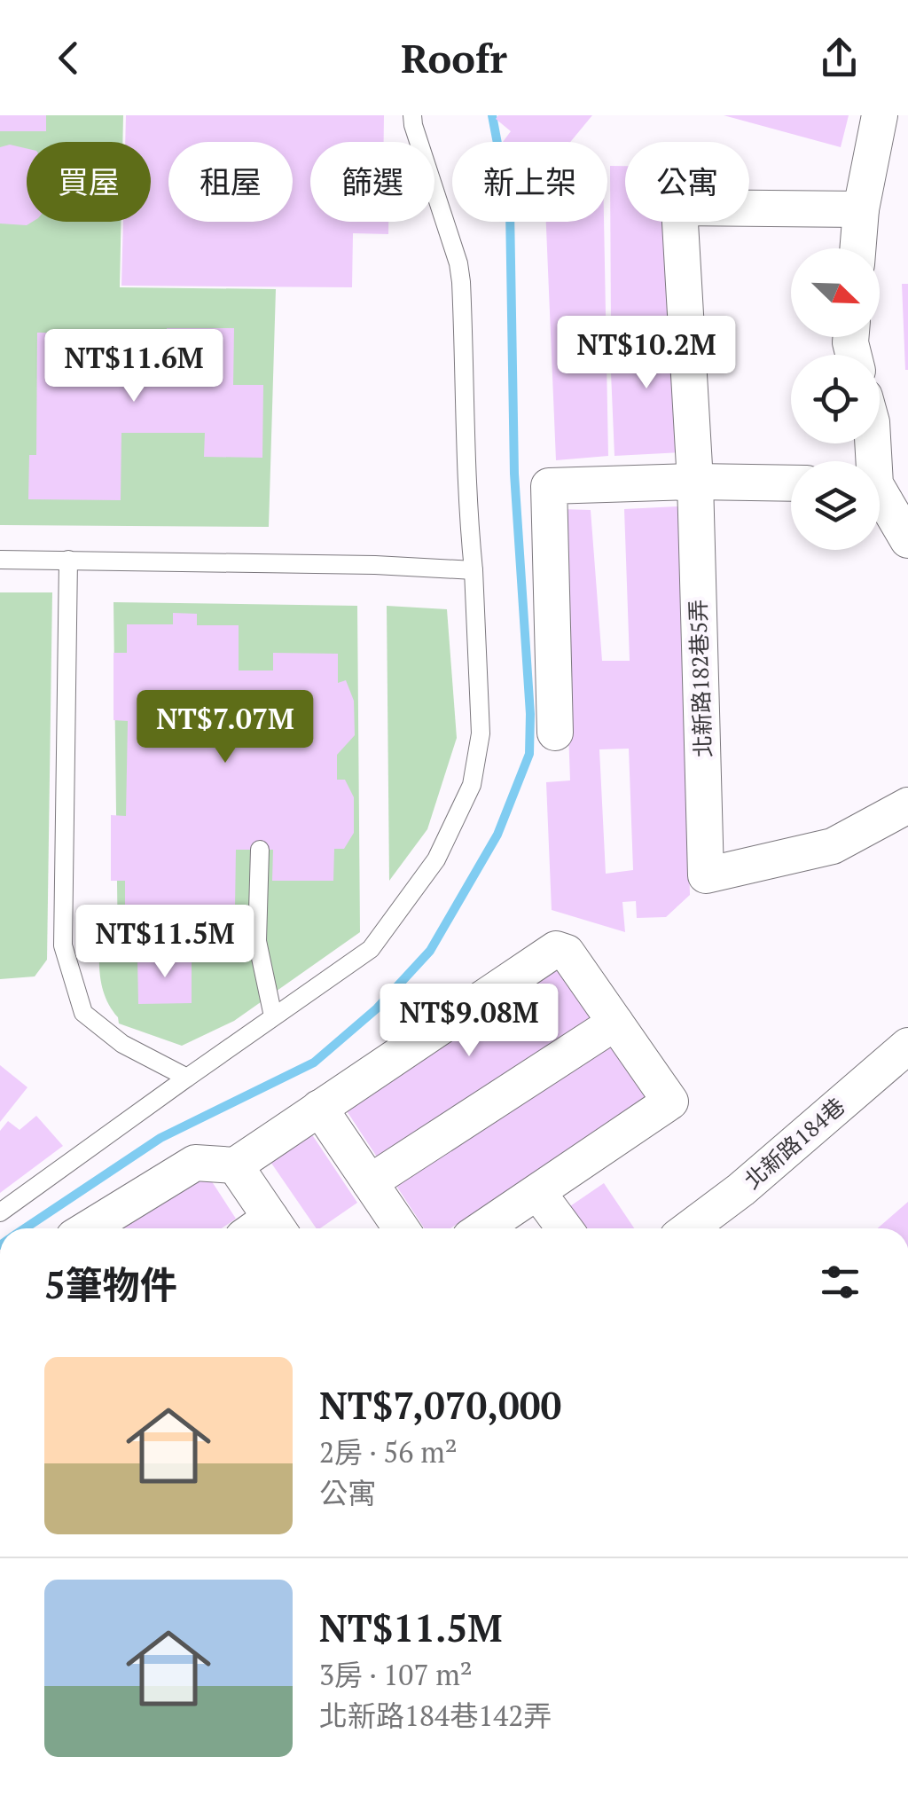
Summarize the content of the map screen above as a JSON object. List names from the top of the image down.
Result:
{
  "streets": {
    "street": ["北新路182巷5弄", "北新路184巷"]
  },
  "north": "bottom right",
  "page": {
    "header": "Roofr",
    "chip": [
      "買屋",
      "租屋",
      "篩選",
      "新上架",
      "公寓"
    ],
    "price": [
      "NT$10.2M",
      "NT$11.6M",
      "NT$7.07M",
      "NT$11.5M",
      "NT$9.08M"
    ],
    "heading": "5筆物件",
    "list": [
      {
        "name": "NT$7,070,000",
        "note": "2房 · 56 m² · 公寓"
      },
      {
        "name": "NT$11.5M",
        "note": "3房 · 107 m² · 北新路184巷142弄"
      }
    ]
  }
}
